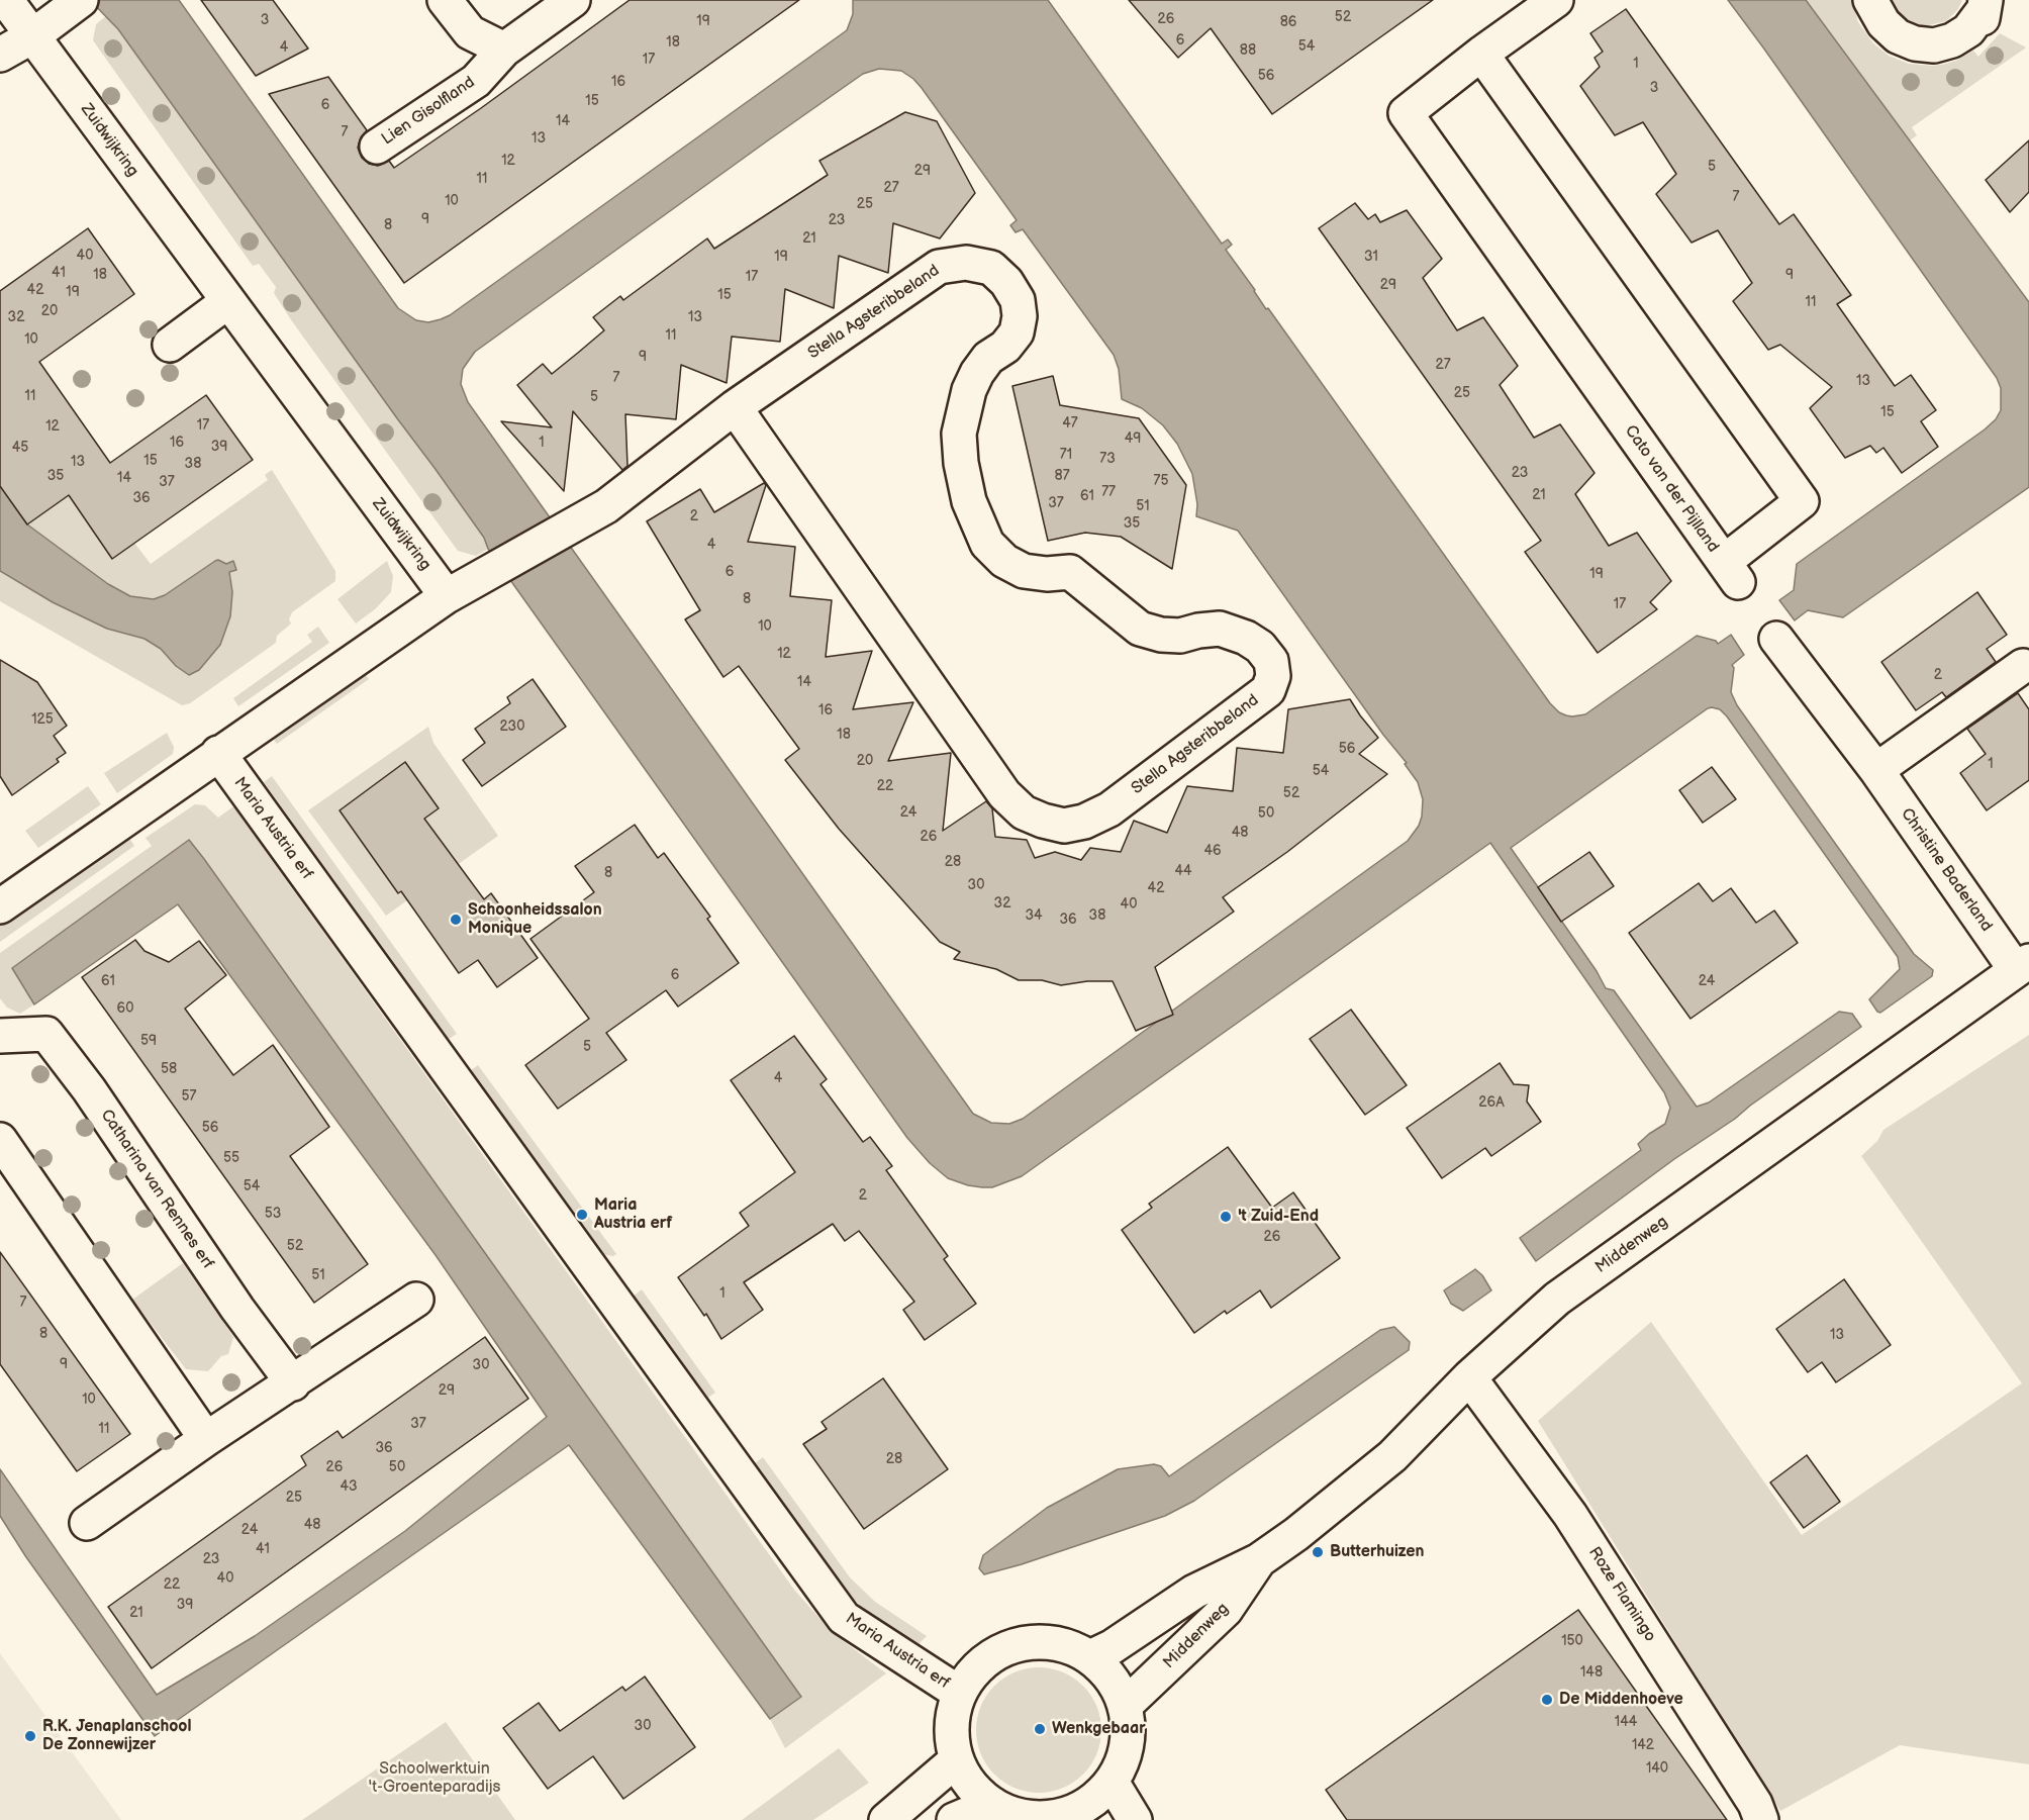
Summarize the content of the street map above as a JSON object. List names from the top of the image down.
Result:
{
  "streets": {
    "street": [
      "Lien Gisolfland",
      "Zuidwijkring",
      "Stella Agsteribbeland",
      "Cato van der Pijlland",
      "Maria Austria erf",
      "Christine Baderland",
      "Catharina van Rennes erf",
      "Middenweg",
      "Roze Flamingo"
    ]
  },
  "crossings": [
    ["Zuidwijkring", "Stella Agsteribbeland"],
    ["Maria Austria erf", "Middenweg"],
    ["Christine Baderland", "Middenweg"],
    ["Middenweg", "Roze Flamingo"]
  ],
  "parks": ["Schoolwerktuin 't-Groenteparadijs"],
  "places": [
    "Schoonheidssalon Monique",
    "Maria Austria erf",
    "'t Zuid-End",
    "Butterhuizen",
    "De Middenhoeve",
    "Wenkgebaar",
    "R.K. Jenaplanschool De Zonnewijzer"
  ],
  "house_numbers": [
    "52",
    "26",
    "3",
    "19",
    "86",
    "6",
    "18",
    "54",
    "4",
    "88",
    "17",
    "1",
    "56",
    "16",
    "3",
    "15",
    "6",
    "14",
    "7",
    "13",
    "12",
    "5",
    "29",
    "11",
    "27",
    "7",
    "10",
    "25",
    "9",
    "23",
    "8",
    "21",
    "40",
    "19",
    "31",
    "41",
    "18",
    "9",
    "17",
    "29",
    "42",
    "19",
    "15",
    "11",
    "20",
    "32",
    "13",
    "11",
    "10",
    "9",
    "27",
    "7",
    "13",
    "25",
    "11",
    "5",
    "15",
    "47",
    "17",
    "12",
    "49",
    "16",
    "1",
    "39",
    "45",
    "71",
    "73",
    "15",
    "13",
    "38",
    "23",
    "35",
    "87",
    "14",
    "75",
    "37",
    "77",
    "21",
    "61",
    "36",
    "37",
    "51",
    "2",
    "35",
    "4",
    "6",
    "19",
    "8",
    "17",
    "10",
    "12",
    "2",
    "14",
    "16",
    "125",
    "230",
    "18",
    "56",
    "20",
    "1",
    "54",
    "22",
    "52",
    "24",
    "50",
    "48",
    "26",
    "46",
    "28",
    "44",
    "8",
    "30",
    "42",
    "32",
    "40",
    "34",
    "38",
    "36",
    "6",
    "61",
    "24",
    "60",
    "59",
    "5",
    "58",
    "4",
    "57",
    "26A",
    "56",
    "55",
    "54",
    "2",
    "53",
    "26",
    "52",
    "51",
    "1",
    "7",
    "8",
    "13",
    "9",
    "30",
    "29",
    "10",
    "37",
    "11",
    "36",
    "28",
    "26",
    "50",
    "43",
    "25",
    "48",
    "24",
    "41",
    "23",
    "40",
    "22",
    "39",
    "21",
    "150",
    "148",
    "144",
    "30",
    "142",
    "140"
  ]
}
